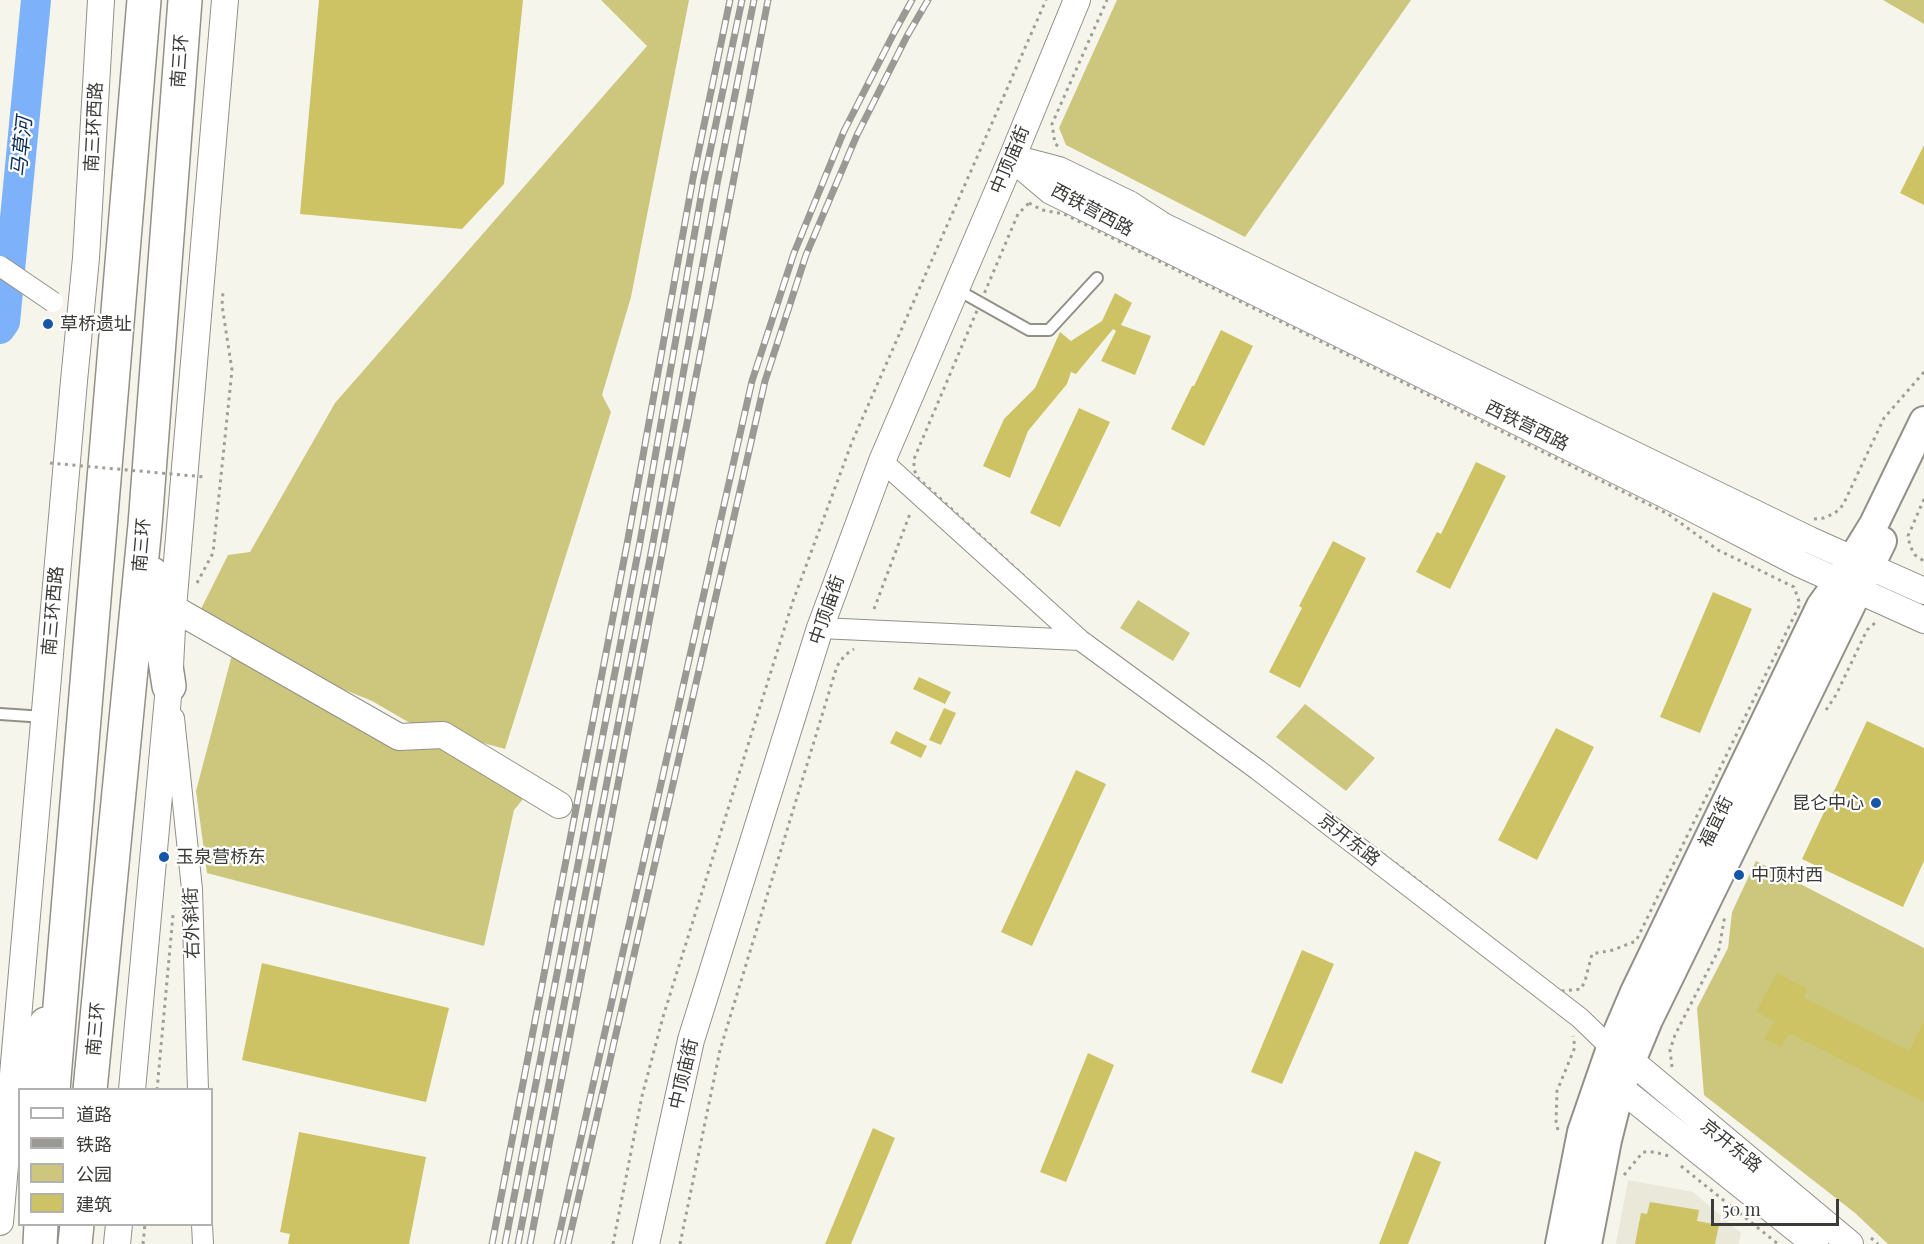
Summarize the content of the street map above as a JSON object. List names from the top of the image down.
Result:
{
  "streets": {
    "highway": ["南三环"],
    "main road": ["福宜街"],
    "street": [
      "南三环西路",
      "中顶庙街",
      "西铁营西路",
      "京开东路",
      "右外斜街"
    ]
  },
  "crossings": [
    ["中顶庙街", "西铁营西路"],
    ["西铁营西路", "福宜街"],
    ["福宜街", "京开东路"]
  ],
  "water": ["马草河"],
  "places": [
    "草桥遗址",
    "昆仑中心",
    "玉泉营桥东",
    "中顶村西"
  ],
  "legend": [
    "道路",
    "铁路",
    "公园",
    "建筑"
  ],
  "scale_bar": "50 m"
}
